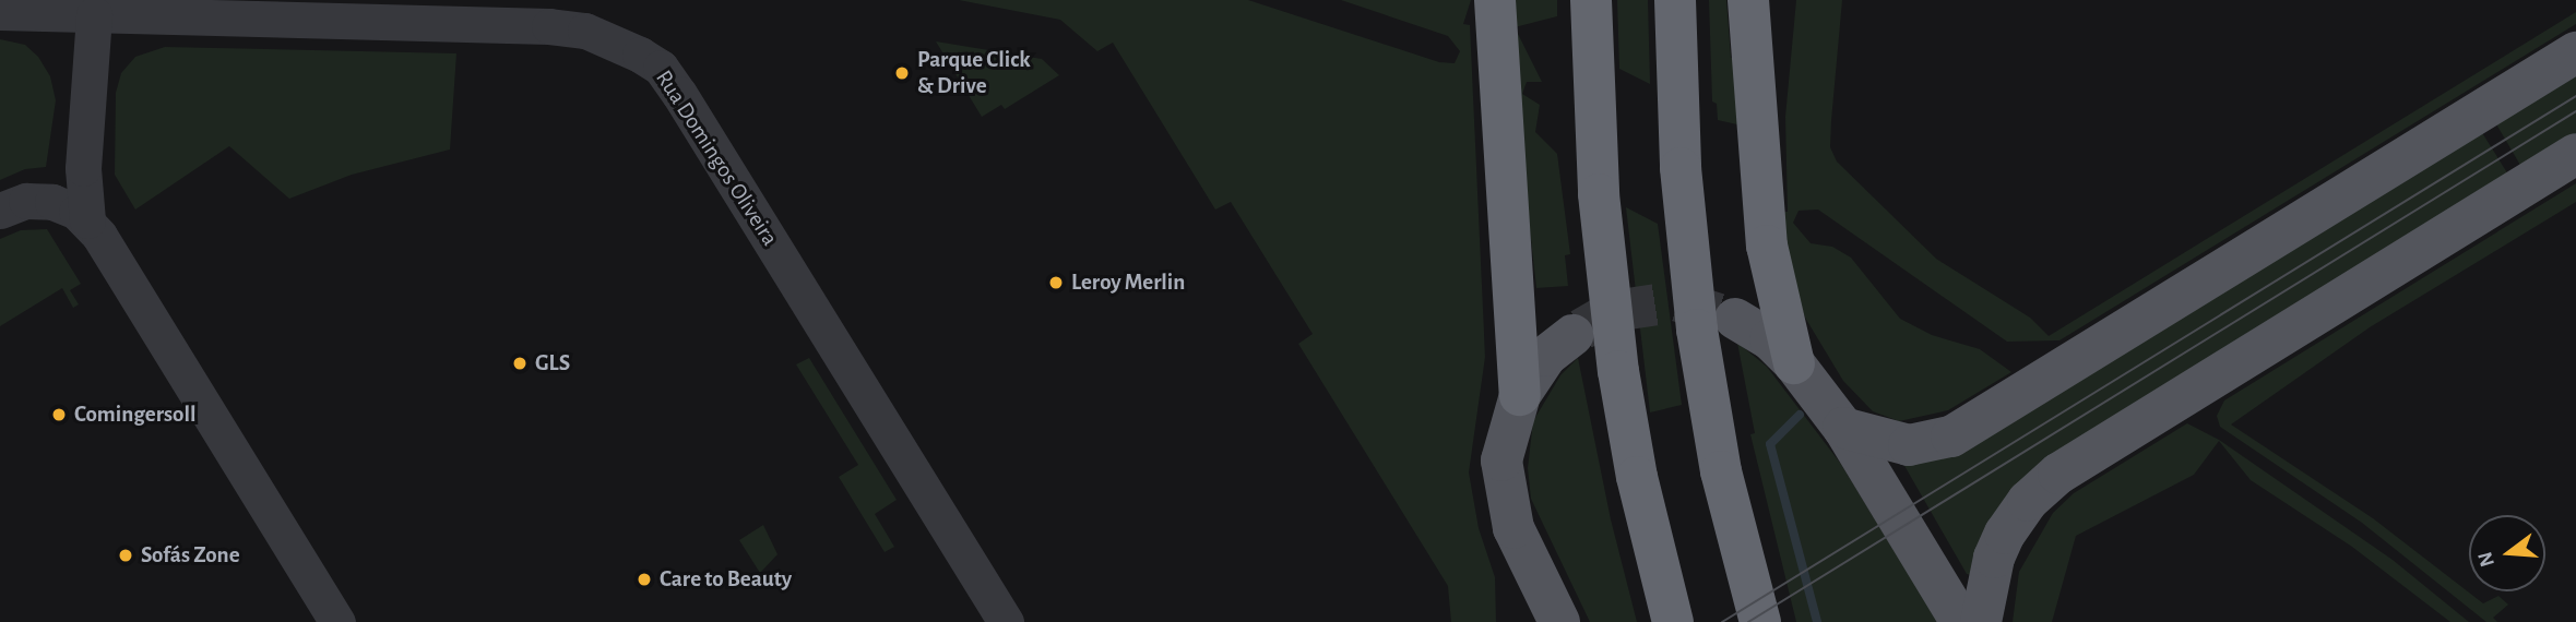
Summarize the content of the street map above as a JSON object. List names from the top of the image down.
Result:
{
  "streets": {
    "street": ["Rua Domingos Oliveira"]
  },
  "places": [
    "Parque Click & Drive",
    "Leroy Merlin",
    "GLS",
    "Comingersoll",
    "Sofás Zone",
    "Care to Beauty"
  ],
  "north": "left"
}
